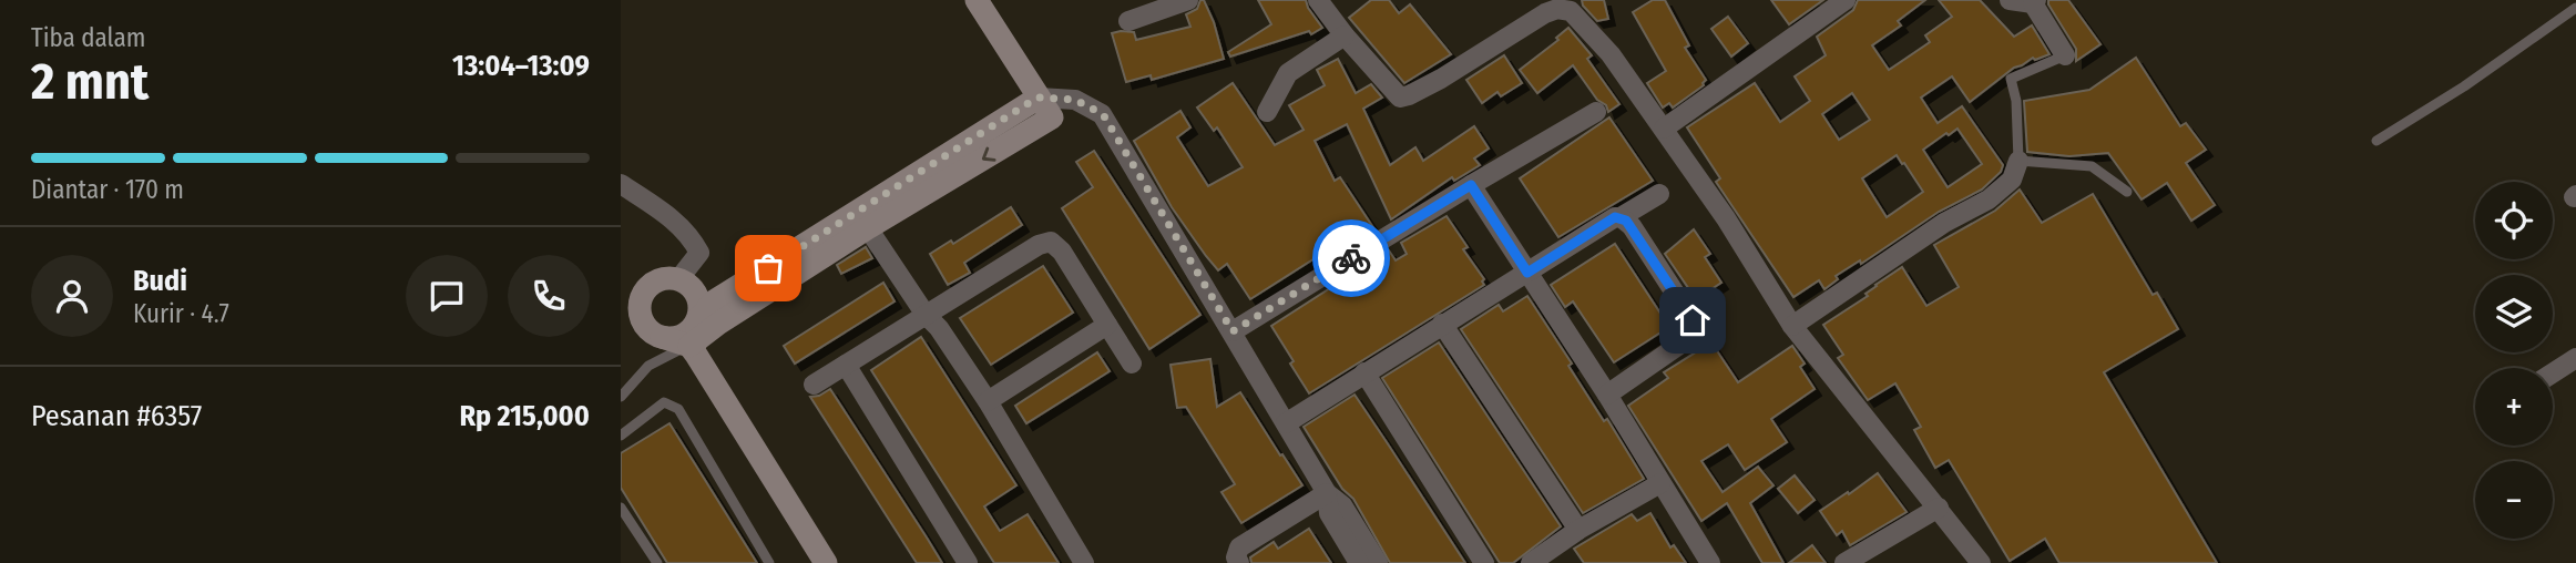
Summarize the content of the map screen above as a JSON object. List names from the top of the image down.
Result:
{
  "page": {
    "heading": ["2 mnt", "Tiba dalam", "13:04–13:09"],
    "panel": [
      "Budi",
      "Kurir · 4.7",
      "Pesanan #6357",
      "Rp 215,000"
    ],
    "bar": "Diantar · 170 m",
    "map_buttons": ["+", "−"]
  }
}
